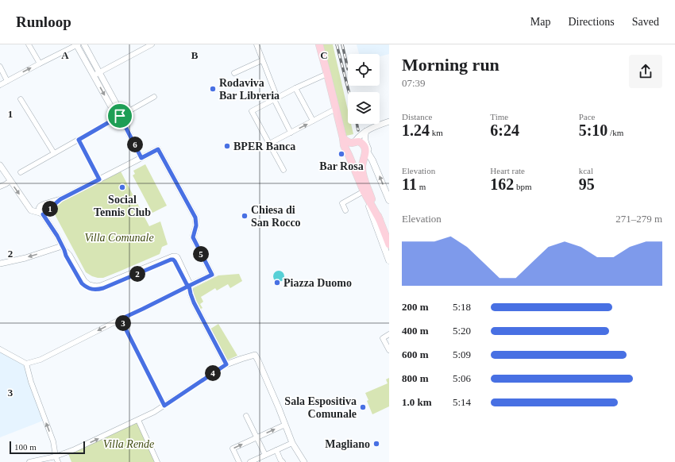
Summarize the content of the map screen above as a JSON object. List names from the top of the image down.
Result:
{
  "parks": ["Villa Comunale", "Villa Rende"],
  "places": [
    "Rodaviva Bar Libreria",
    "BPER Banca",
    "Bar Rosa",
    "Social Tennis Club",
    "Chiesa di San Rocco",
    "Piazza Duomo",
    "Sala Espositiva Comunale",
    "Magliano"
  ],
  "scale_bar": "100 m",
  "page": {
    "header": "Runloop",
    "nav": ["Map", "Directions", "Saved"],
    "heading": ["Morning run", "07:39"],
    "stats": [
      ["Distance", "1.24 km"],
      ["Time", "6:24"],
      ["Pace", "5:10 /km"],
      ["Elevation", "11 m"],
      ["Heart rate", "162 bpm"],
      ["kcal", "95"]
    ],
    "pins": [
      "6",
      "1",
      "5",
      "2",
      "3",
      "4"
    ],
    "chart": ["Elevation", "271–279 m"],
    "list": [
      {
        "name": "200 m",
        "note": "5:18"
      },
      {
        "name": "400 m",
        "note": "5:20"
      },
      {
        "name": "600 m",
        "note": "5:09"
      },
      {
        "name": "800 m",
        "note": "5:06"
      },
      {
        "name": "1.0 km",
        "note": "5:14"
      }
    ],
    "scale": "100 m"
  },
  "grid": {
    "columns": ["A", "B", "C"],
    "rows": ["1", "2", "3"]
  }
}
